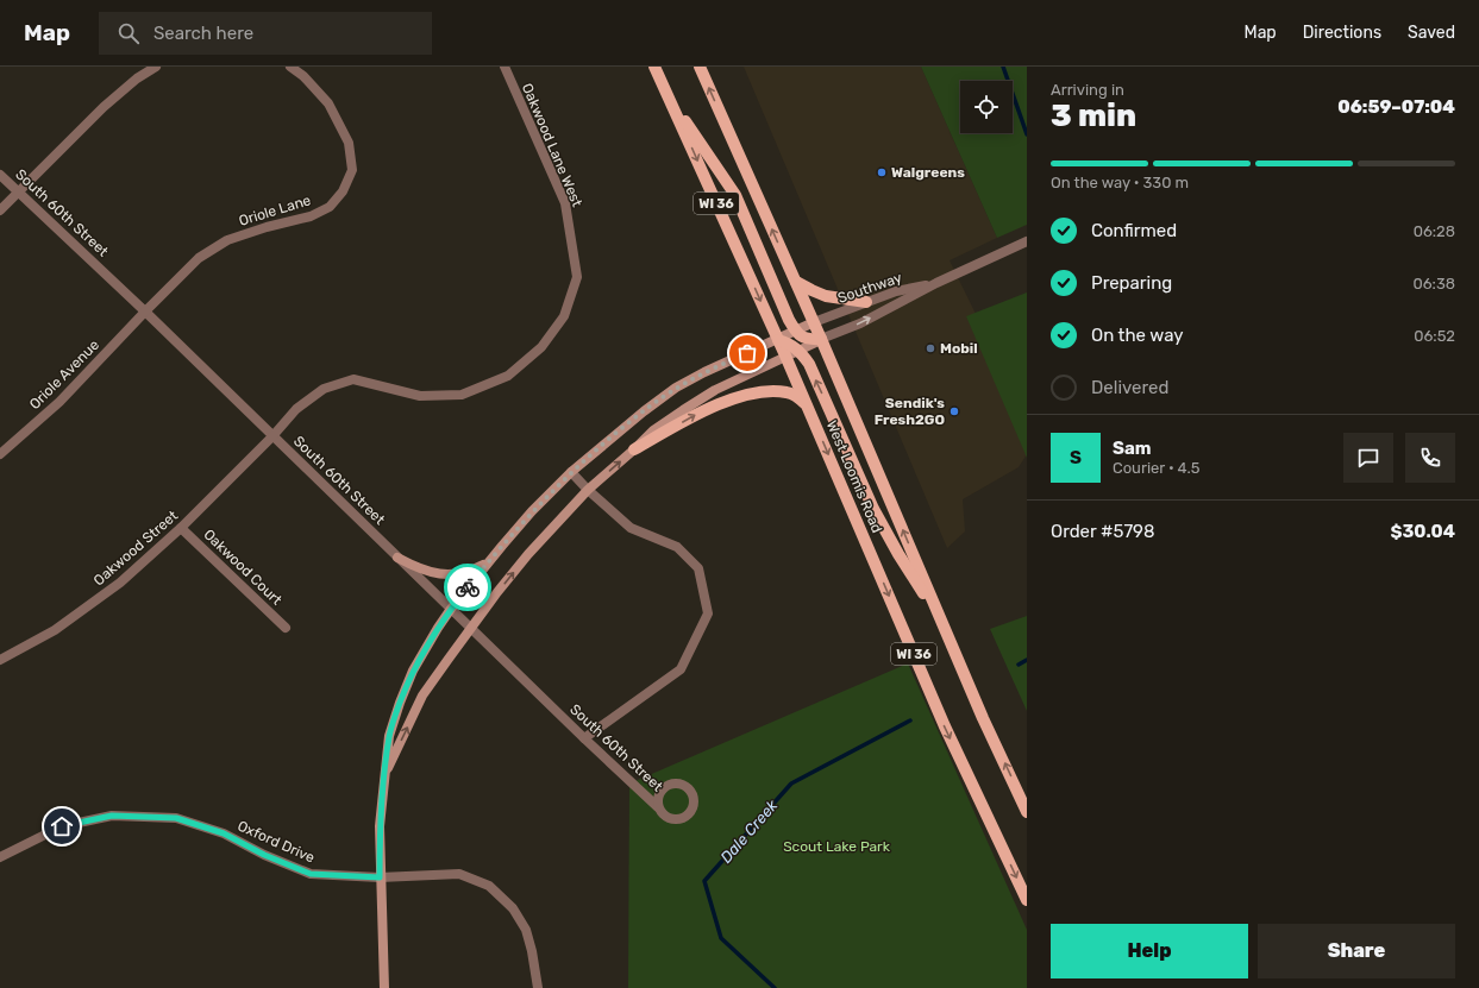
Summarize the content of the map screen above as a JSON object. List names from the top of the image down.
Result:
{
  "streets": {
    "main road": ["WI 36", "West Loomis Road"],
    "street": [
      "Oakwood Lane West",
      "Oriole Lane",
      "South 60th Street",
      "Southway",
      "Oriole Avenue",
      "Oakwood Street",
      "Oakwood Court",
      "Oxford Drive"
    ]
  },
  "crossings": [
    ["Oakwood Lane West", "South 60th Street"],
    ["Oakwood Lane West", "Oakwood Street"],
    ["Oriole Lane", "South 60th Street"],
    ["Oriole Lane", "Oriole Avenue"],
    ["South 60th Street", "Oriole Avenue"],
    ["South 60th Street", "Oakwood Street"],
    ["Southway", "West Loomis Road"],
    ["Oakwood Street", "Oakwood Court"]
  ],
  "water": ["Dale Creek"],
  "parks": ["Scout Lake Park"],
  "places": ["Walgreens", "Mobil", "Sendik's Fresh2GO"],
  "page": {
    "header": "Map",
    "search": "Search here",
    "nav": ["Map", "Directions", "Saved"],
    "heading": ["3 min", "Arriving in", "06:59–07:04"],
    "panel": [
      "Sam",
      "Courier · 4.5",
      "Order #5798",
      "$30.04"
    ],
    "bar": "On the way · 330 m",
    "list": [
      ["Confirmed", "06:28"],
      ["Preparing", "06:38"],
      ["On the way", "06:52"],
      "Delivered"
    ],
    "round": "S",
    "buttons": ["Help", "Share"]
  }
}
